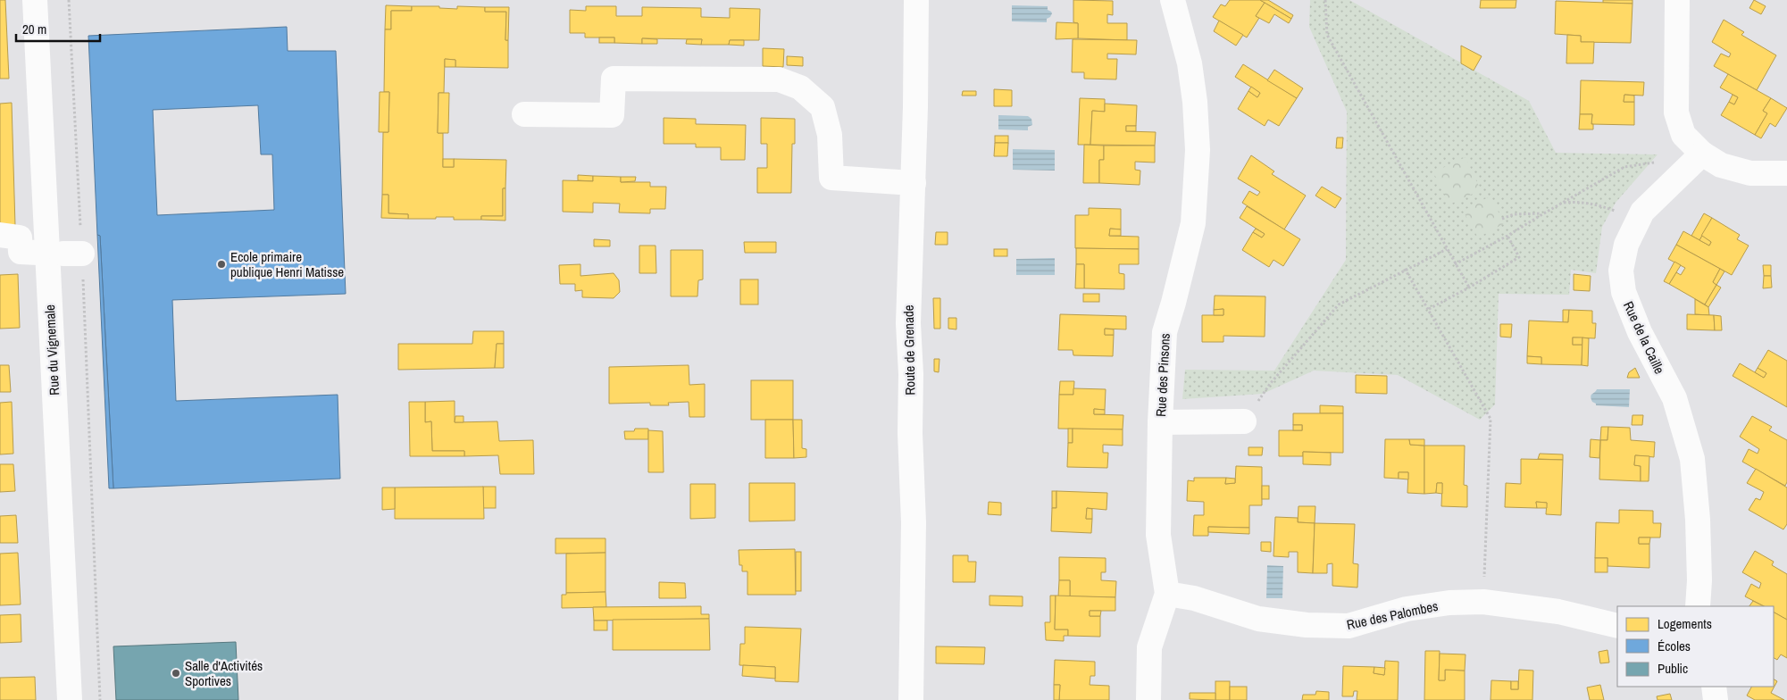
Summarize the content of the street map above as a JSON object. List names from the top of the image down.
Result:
{
  "streets": {
    "street": [
      "Rue de la Caille",
      "Rue du Vignemale",
      "Route de Grenade",
      "Rue des Pinsons",
      "Rue des Palombes"
    ]
  },
  "crossings": [
    ["Rue des Pinsons", "Rue des Palombes"]
  ],
  "places": ["Ecole primaire publique Henri Matisse", "Salle d'Activités Sportives"],
  "legend": ["Logements", "Écoles", "Public"],
  "scale_bar": "20 m"
}
